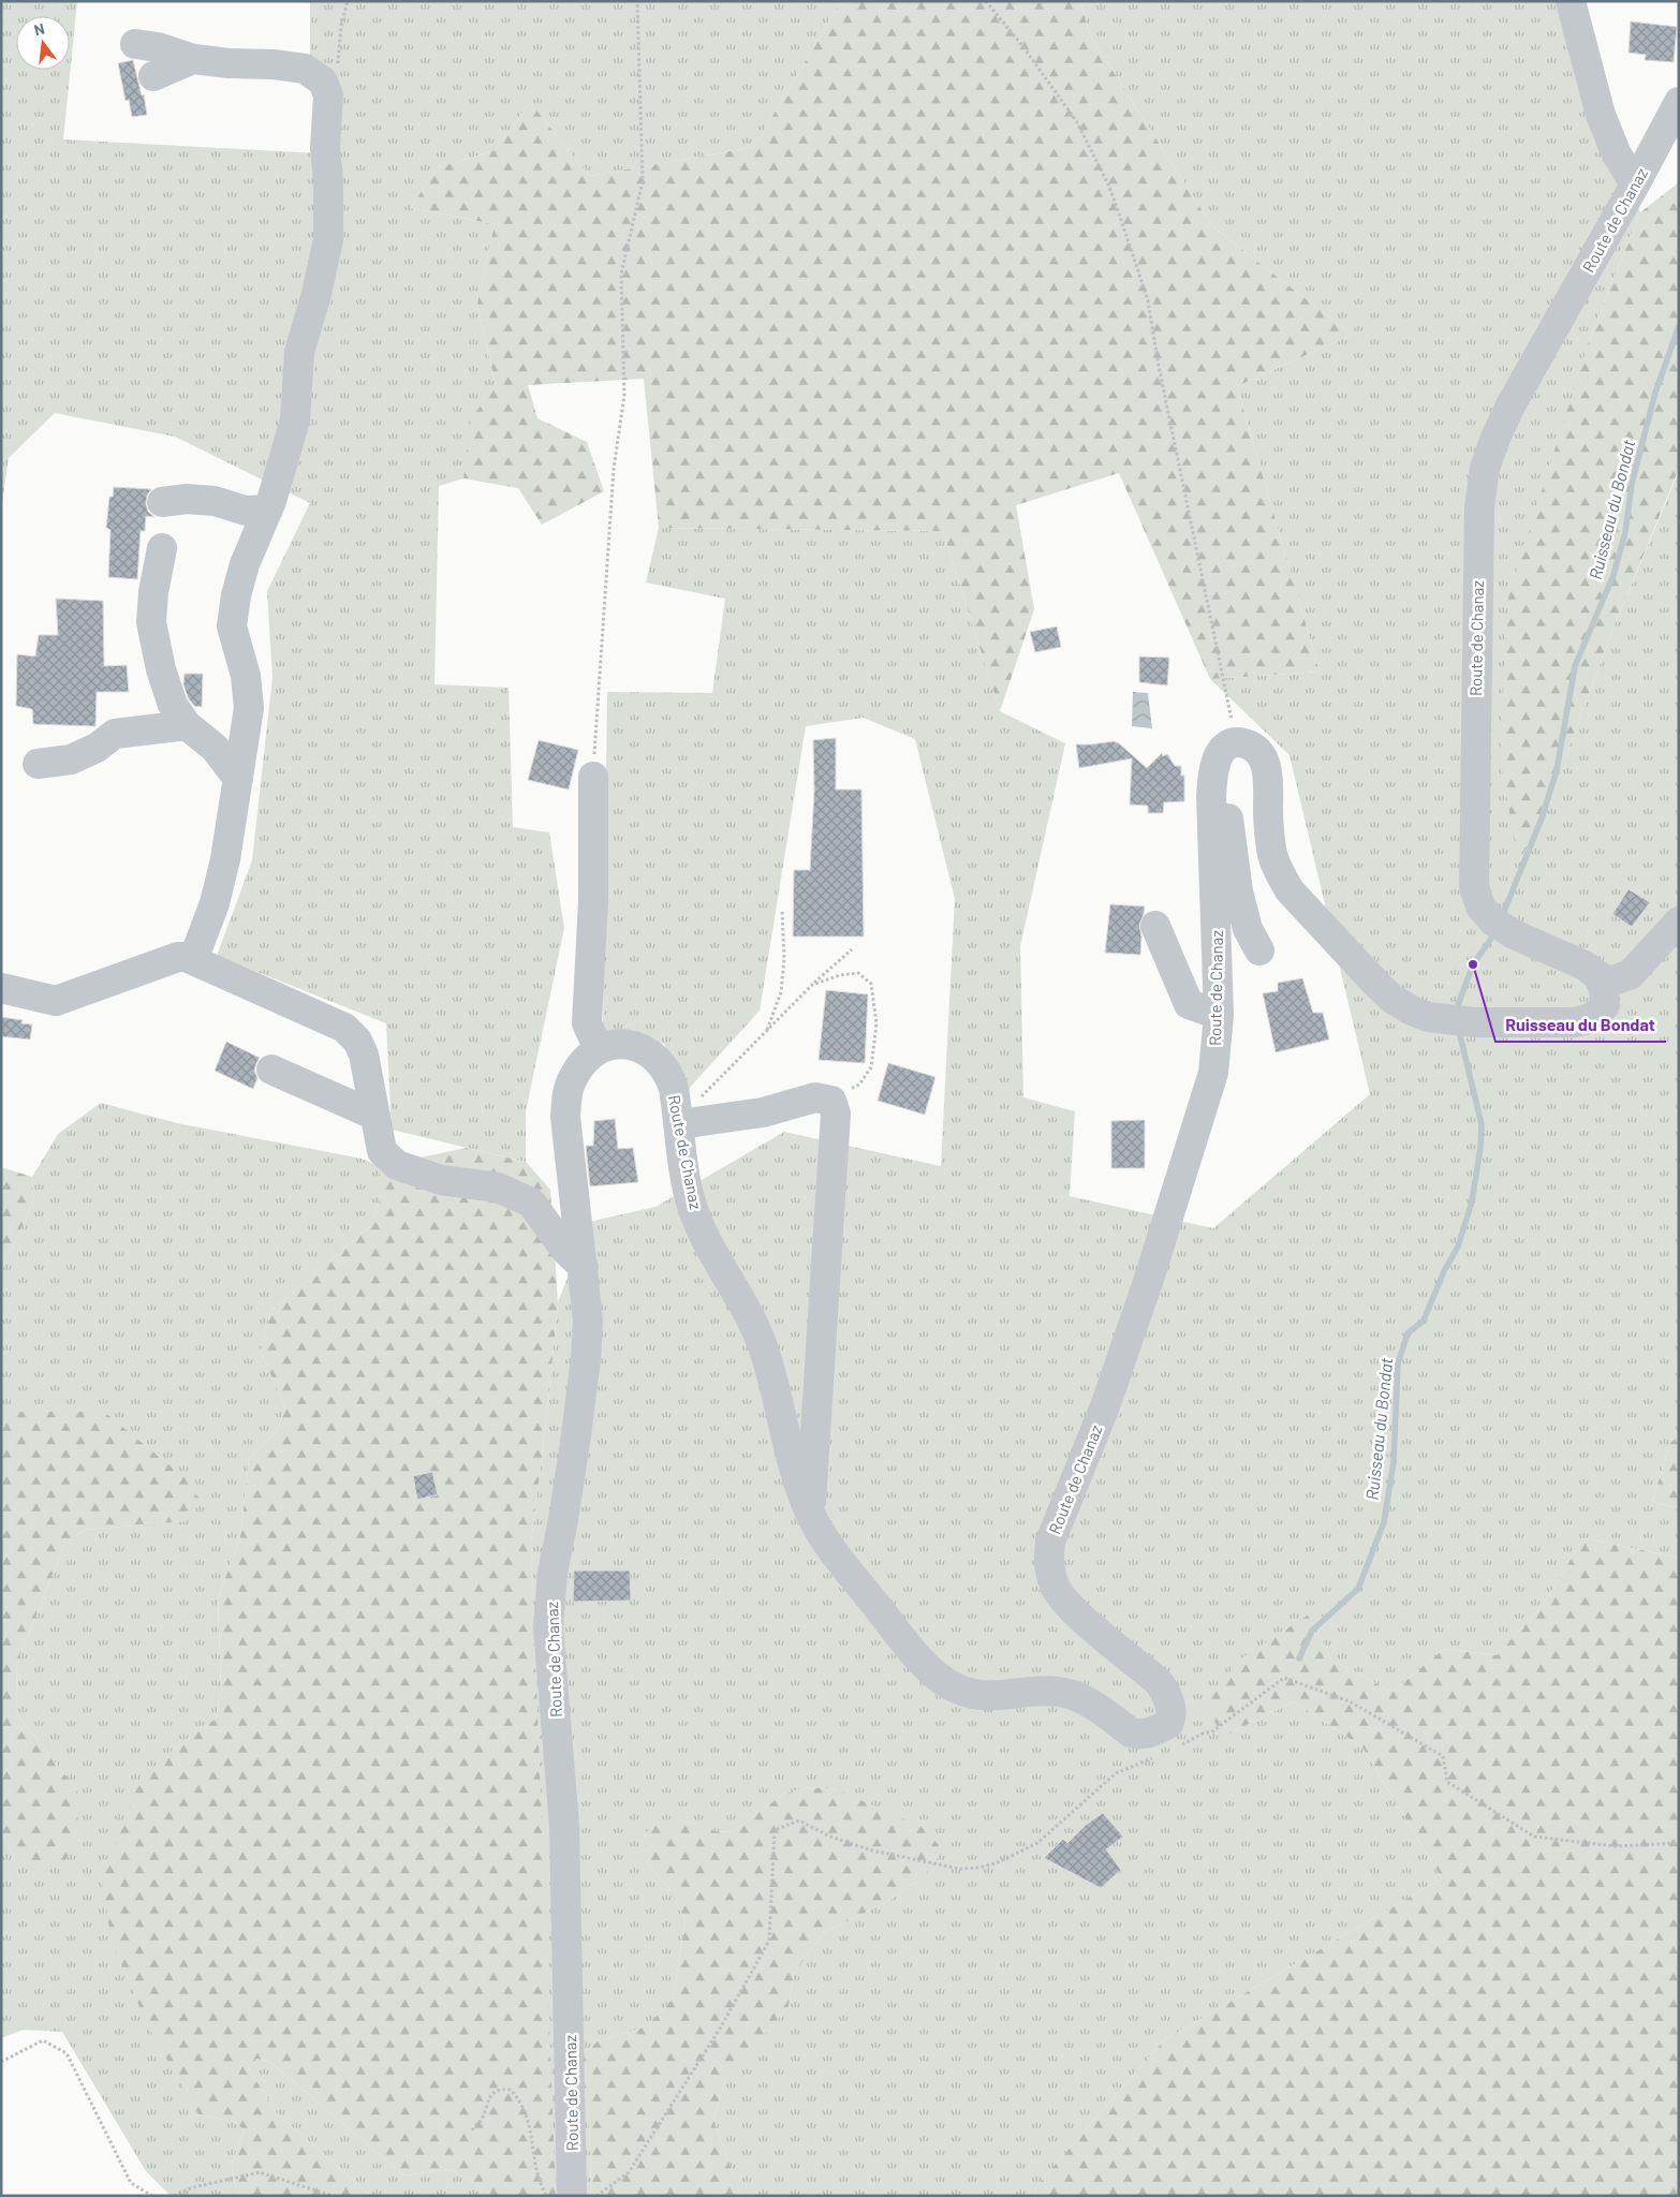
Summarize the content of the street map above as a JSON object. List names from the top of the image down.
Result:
{
  "streets": {
    "street": ["Route de Chanaz"]
  },
  "water": ["Ruisseau du Bondat"],
  "places": ["Ruisseau du Bondat"],
  "north": "top"
}
